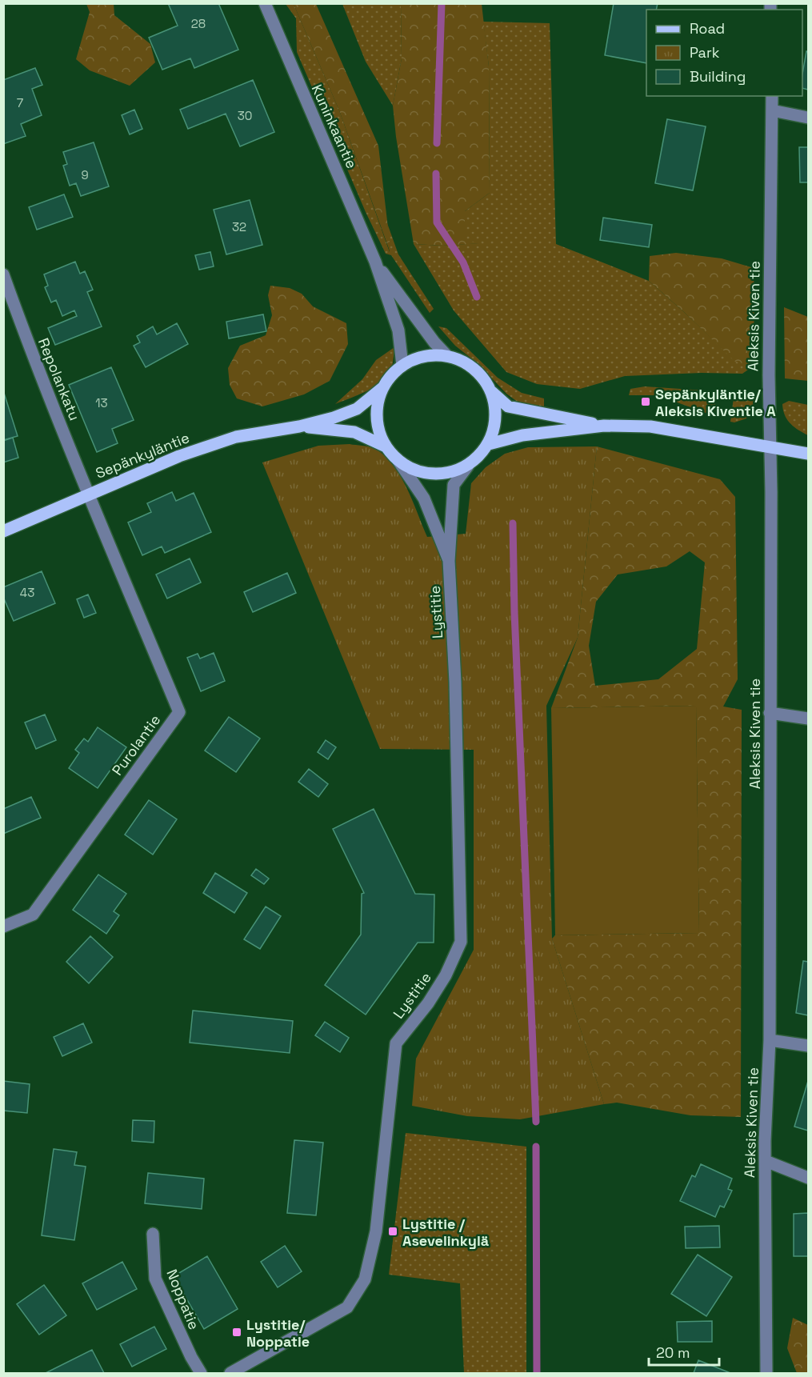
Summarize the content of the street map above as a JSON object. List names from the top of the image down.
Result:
{
  "streets": {
    "main road": ["Sepänkyläntie"],
    "street": [
      "Kuninkaantie",
      "Aleksis Kiven tie",
      "Repolankatu",
      "Lystitie",
      "Purolantie",
      "Noppatie"
    ]
  },
  "crossings": [
    ["Kuninkaantie", "Sepänkyläntie"],
    ["Kuninkaantie", "Lystitie"],
    ["Repolankatu", "Sepänkyläntie"],
    ["Repolankatu", "Purolantie"],
    ["Sepänkyläntie", "Lystitie"],
    ["Sepänkyläntie", "Purolantie"]
  ],
  "places": {
    "transit": ["Sepänkyläntie/ Aleksis Kiventie A", "Lystitie / Asevelinkylä", "Lystitie/ Noppatie"]
  },
  "house_numbers": [
    "28",
    "7",
    "30",
    "9",
    "32",
    "13",
    "43"
  ],
  "legend": ["Road", "Park", "Building"],
  "scale_bar": "20 m"
}
